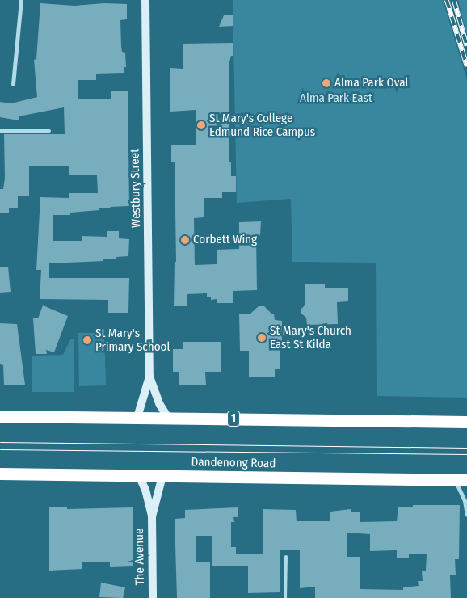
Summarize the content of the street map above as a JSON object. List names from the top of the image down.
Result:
{
  "streets": {
    "highway": ["1", "Dandenong Road"],
    "street": ["Westbury Street", "The Avenue"]
  },
  "crossings": [
    ["Westbury Street", "1"],
    ["Dandenong Road", "The Avenue"]
  ],
  "parks": ["Alma Park East"],
  "places": [
    "Alma Park Oval",
    "St Mary's College Edmund Rice Campus",
    "Corbett Wing",
    "St Mary's Church East St Kilda",
    "St Mary's Primary School"
  ]
}
